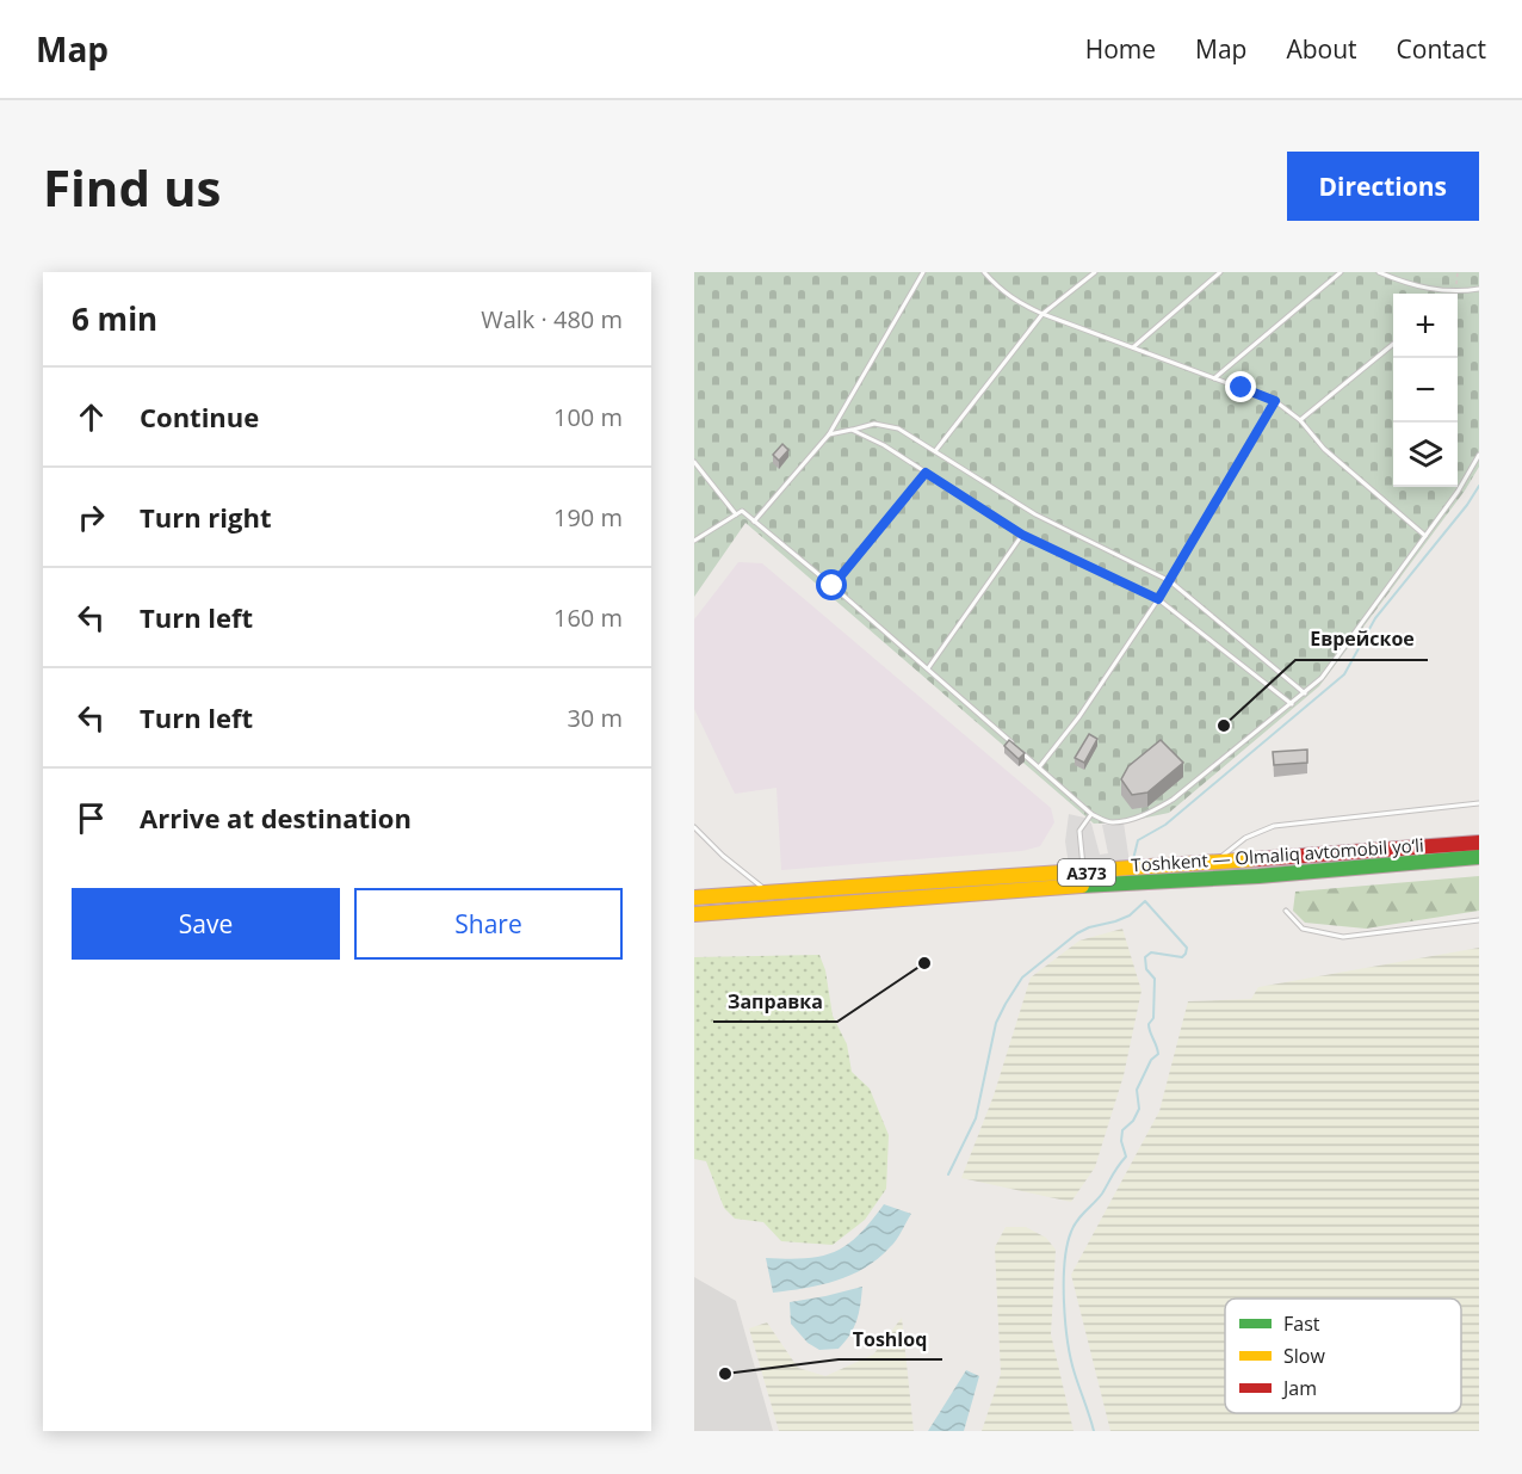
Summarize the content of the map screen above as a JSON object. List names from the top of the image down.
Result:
{
  "streets": {
    "highway": ["Toshkent — Olmaliq avtomobil yo‘li", "A373"]
  },
  "places": ["Еврейское", "Заправка", "Toshloq"],
  "legend": ["Fast", "Slow", "Jam"],
  "page": {
    "header": "Map",
    "nav": [
      "Home",
      "Map",
      "About",
      "Contact"
    ],
    "buttons": [
      "Directions",
      ["Save", "Share"]
    ],
    "title": "Find us",
    "heading": ["6 min", "Walk · 480 m"],
    "map_buttons": ["+", "−"],
    "list": [
      ["Continue", "100 m"],
      ["Turn right", "190 m"],
      ["Turn left", "160 m"],
      ["Turn left", "30 m"],
      "Arrive at destination"
    ]
  }
}
